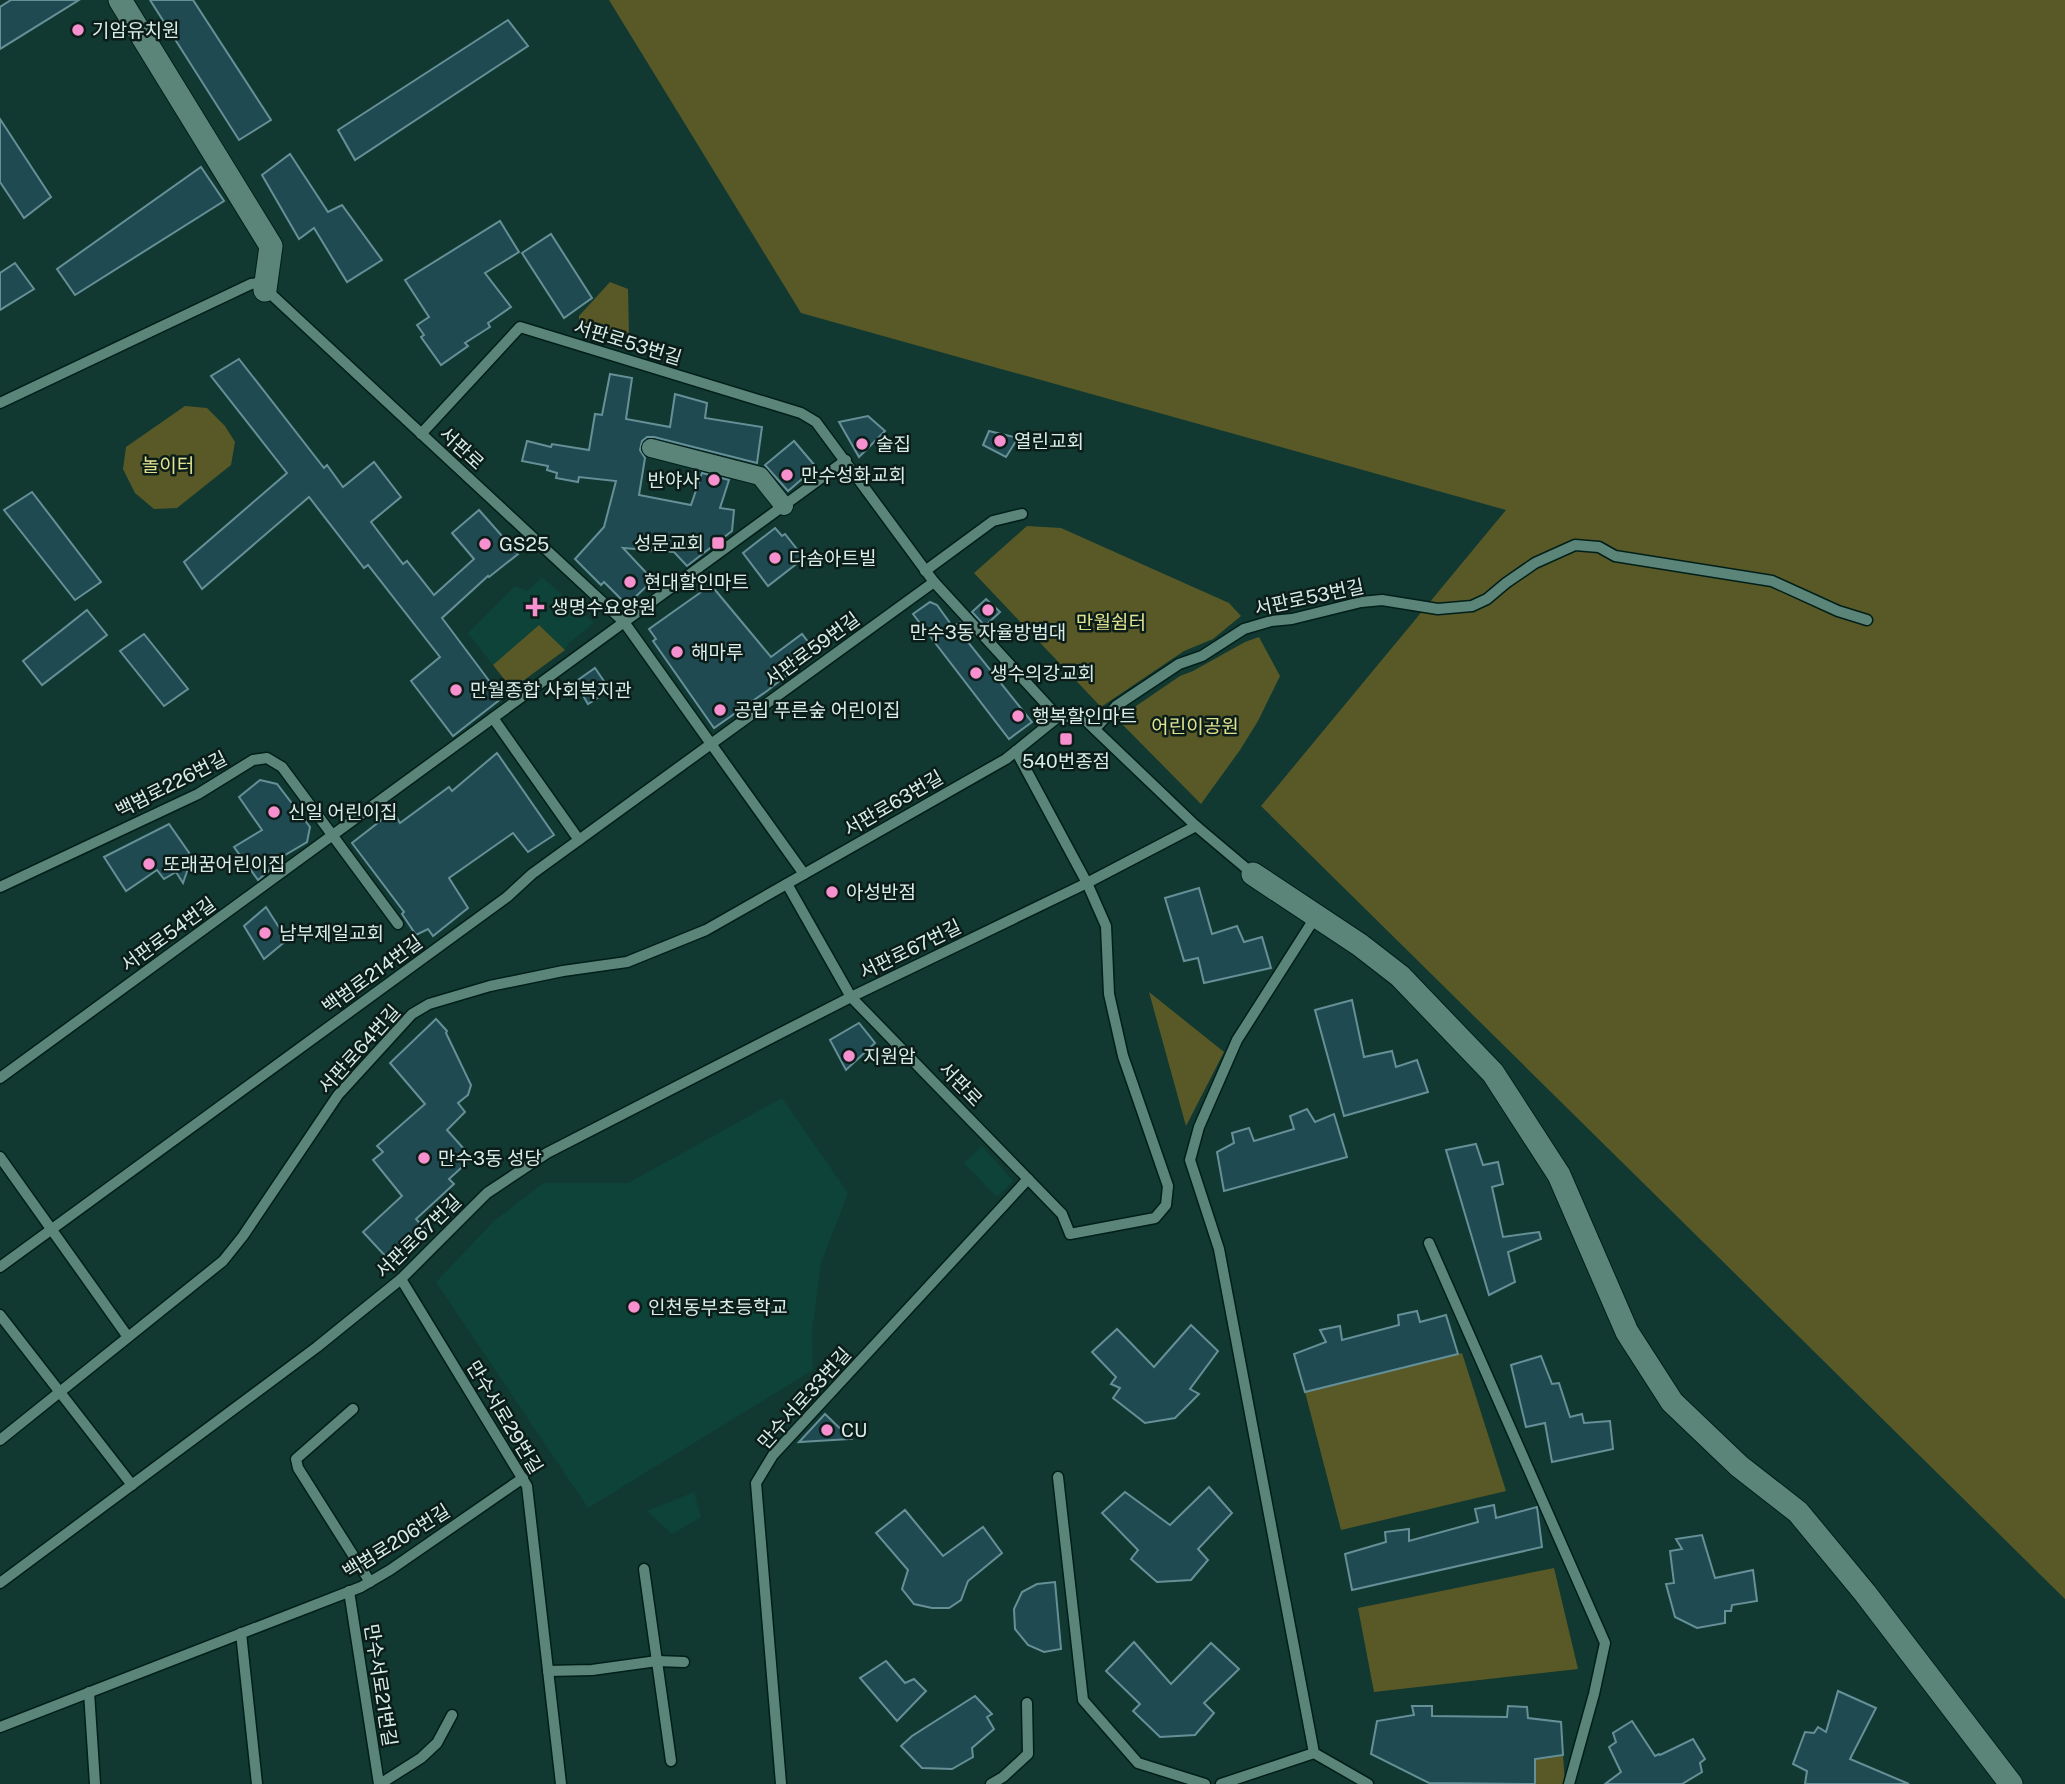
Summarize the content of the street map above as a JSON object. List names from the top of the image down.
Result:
{
  "streets": {
    "lane": [
      "서판로53번길",
      "서판로",
      "서판로59번길",
      "백범로226번길",
      "서판로63번길",
      "서판로54번길",
      "서판로67번길",
      "백범로214번길",
      "서판로64번길",
      "만수서로33번길",
      "만수서로29번길",
      "백범로206번길",
      "만수서로21번길"
    ]
  },
  "crossings": [
    ["서판로53번길", "서판로"],
    ["서판로53번길", "서판로59번길"],
    ["서판로53번길", "서판로63번길"],
    ["서판로", "서판로59번길"],
    ["서판로", "서판로63번길"],
    ["서판로", "서판로54번길"],
    ["서판로", "서판로67번길"],
    ["서판로", "백범로214번길"],
    ["서판로", "서판로64번길"],
    ["서판로", "만수서로33번길"],
    ["서판로59번길", "백범로214번길"],
    ["백범로226번길", "서판로54번길"],
    ["서판로63번길", "서판로64번길"],
    ["서판로67번길", "만수서로29번길"],
    ["만수서로29번길", "백범로206번길"],
    ["백범로206번길", "만수서로21번길"]
  ],
  "parks": ["놀이터", "만월쉼터", "어린이공원"],
  "places": {
    "other": [
      "기암유치원",
      "열린교회",
      "술집",
      "만수성화교회",
      "반야사",
      "GS25",
      "다솜아트빌",
      "현대할인마트",
      "만수3동 자율방범대",
      "해마루",
      "생수의강교회",
      "만월종합 사회복지관",
      "공립 푸른숲 어린이집",
      "행복할인마트",
      "신일 어린이집",
      "또래꿈어린이집",
      "아성반점",
      "남부제일교회",
      "지원암",
      "만수3동 성당",
      "인천동부초등학교",
      "CU"
    ],
    "transit": ["성문교회", "540번종점"],
    "health": ["생명수요양원"]
  }
}
